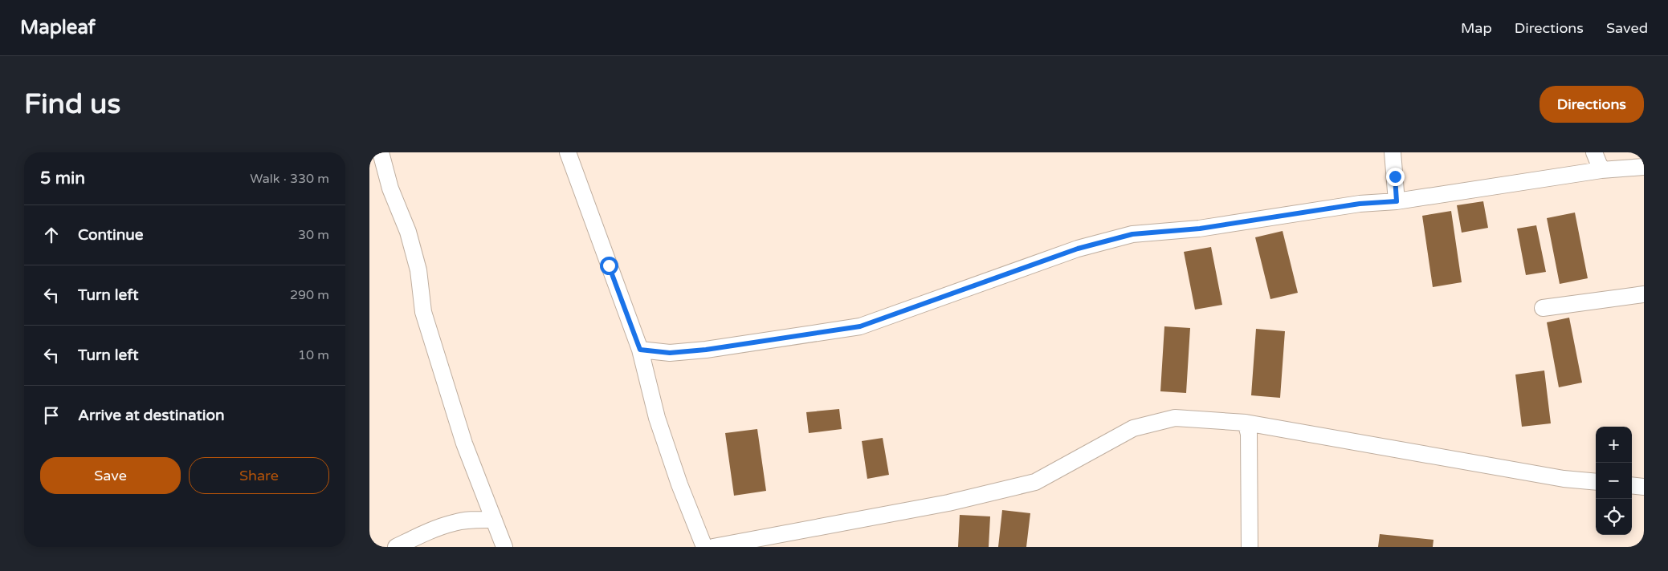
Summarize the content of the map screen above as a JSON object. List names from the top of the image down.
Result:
{
  "page": {
    "header": "Mapleaf",
    "nav": ["Map", "Directions", "Saved"],
    "buttons": [
      "Directions",
      ["Save", "Share"]
    ],
    "title": "Find us",
    "heading": ["5 min", "Walk · 330 m"],
    "list": [
      ["Continue", "30 m"],
      ["Turn left", "290 m"],
      ["Turn left", "10 m"],
      "Arrive at destination"
    ],
    "map_buttons": ["+", "−"]
  }
}
